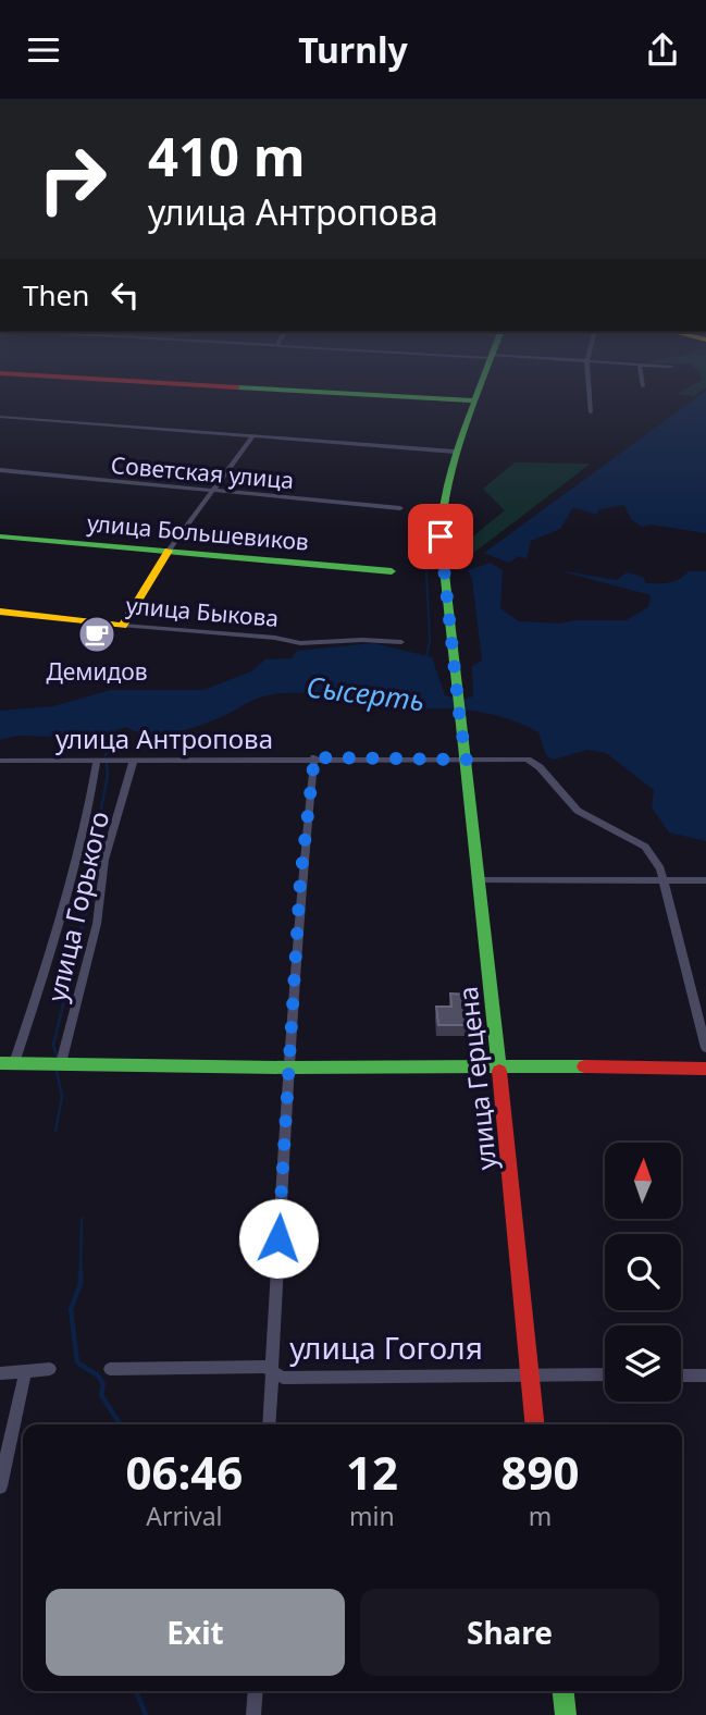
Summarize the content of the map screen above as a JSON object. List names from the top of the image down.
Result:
{
  "streets": {
    "main road": ["улица Большевиков", "улица Быкова", "улица Герцена"],
    "street": [
      "Советская улица",
      "улица Антропова",
      "улица Горького",
      "улица Гоголя"
    ]
  },
  "crossings": [
    ["улица Антропова", "улица Горького"],
    ["улица Антропова", "улица Герцена"],
    ["улица Герцена", "улица Гоголя"]
  ],
  "water": ["Сысерть"],
  "places": {
    "cafe": ["Демидов"]
  },
  "north": "top",
  "page": {
    "header": "Turnly",
    "turn": ["410 m", "улица Антропова"],
    "then": "Then",
    "eta": [
      "06:46",
      "Arrival",
      "12",
      "min",
      "890",
      "m"
    ],
    "buttons": ["Exit", "Share"]
  }
}
